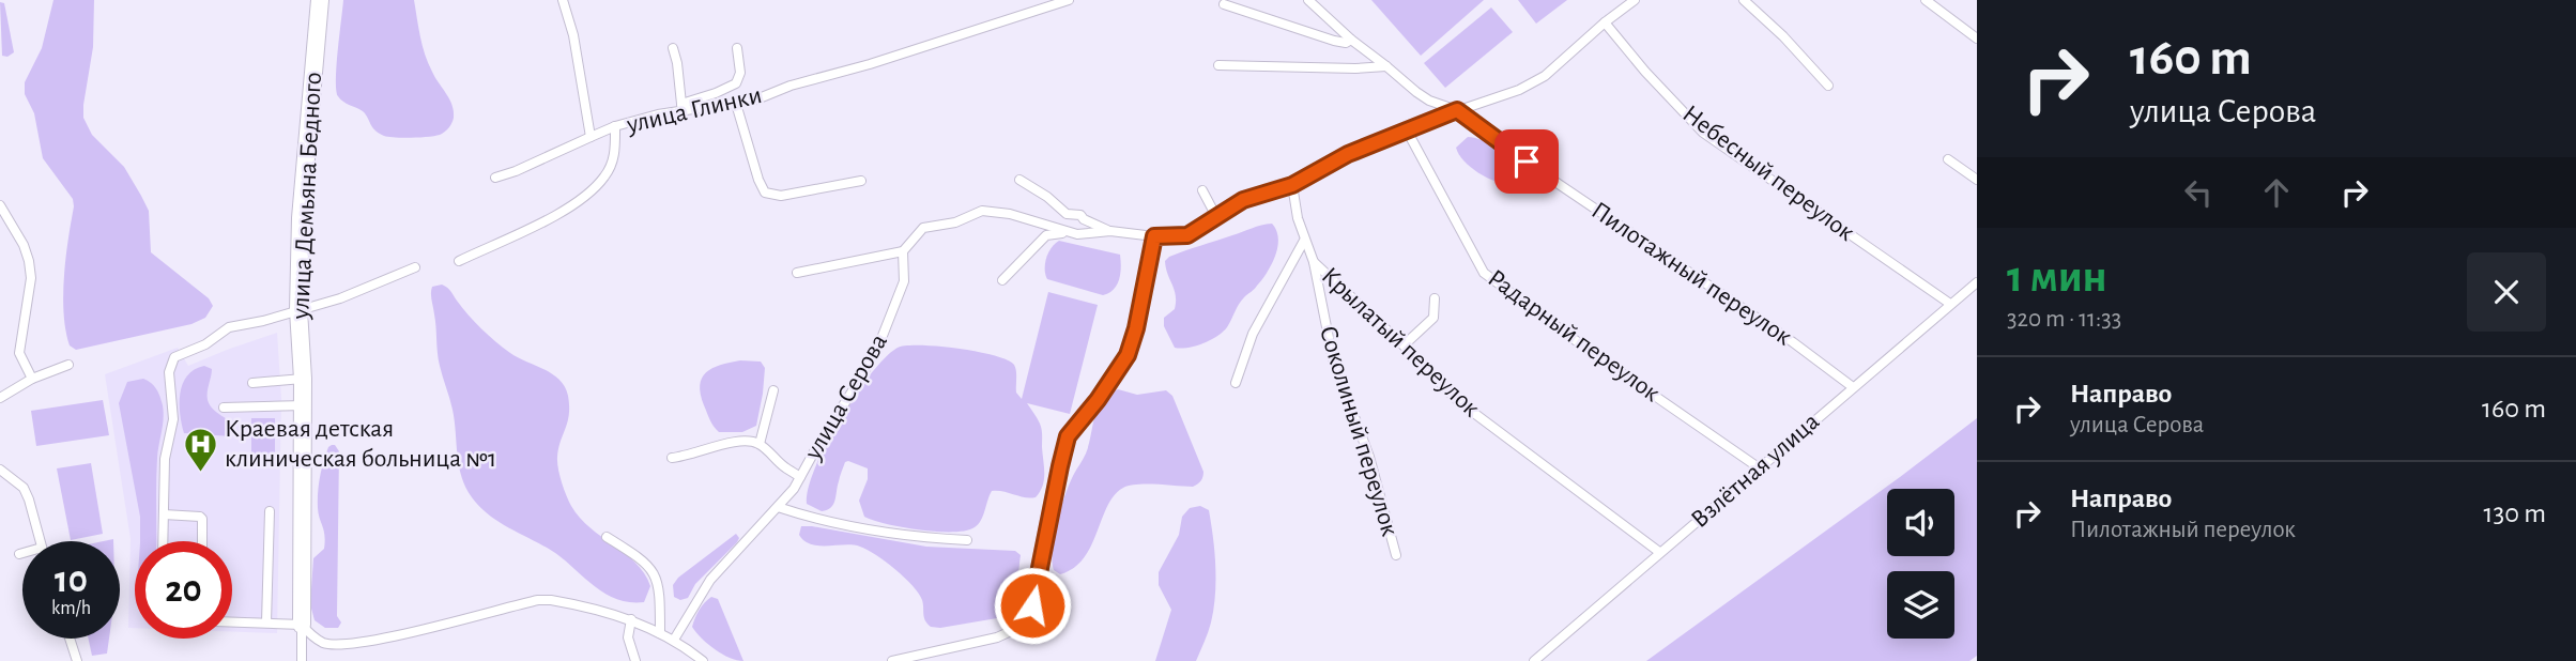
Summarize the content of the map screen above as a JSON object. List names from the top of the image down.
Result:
{
  "streets": {
    "street": ["улица Демьяна Бедного"],
    "lane": [
      "улица Глинки",
      "Небесный переулок",
      "Пилотажный переулок",
      "Радарный переулок",
      "Крылатый переулок",
      "улица Серова",
      "Соколиный переулок",
      "Взлётная улица"
    ]
  },
  "crossings": [
    ["Небесный переулок", "Взлётная улица"],
    ["Пилотажный переулок", "Взлётная улица"],
    ["Радарный переулок", "Взлётная улица"],
    ["Крылатый переулок", "Соколиный переулок"],
    ["Крылатый переулок", "Взлётная улица"]
  ],
  "places": {
    "hospital": ["Краевая детская клиническая больница №1"]
  },
  "page": {
    "turn": ["160 m", "улица Серова"],
    "heading": ["1 мин", "320 m · 11:33"],
    "list": [
      {
        "name": "Направо",
        "note": "улица Серова",
        "value": "160 m"
      },
      {
        "name": "Направо",
        "note": "Пилотажный переулок",
        "value": "130 m"
      }
    ],
    "speed": "10 km/h",
    "limit": "20"
  }
}
